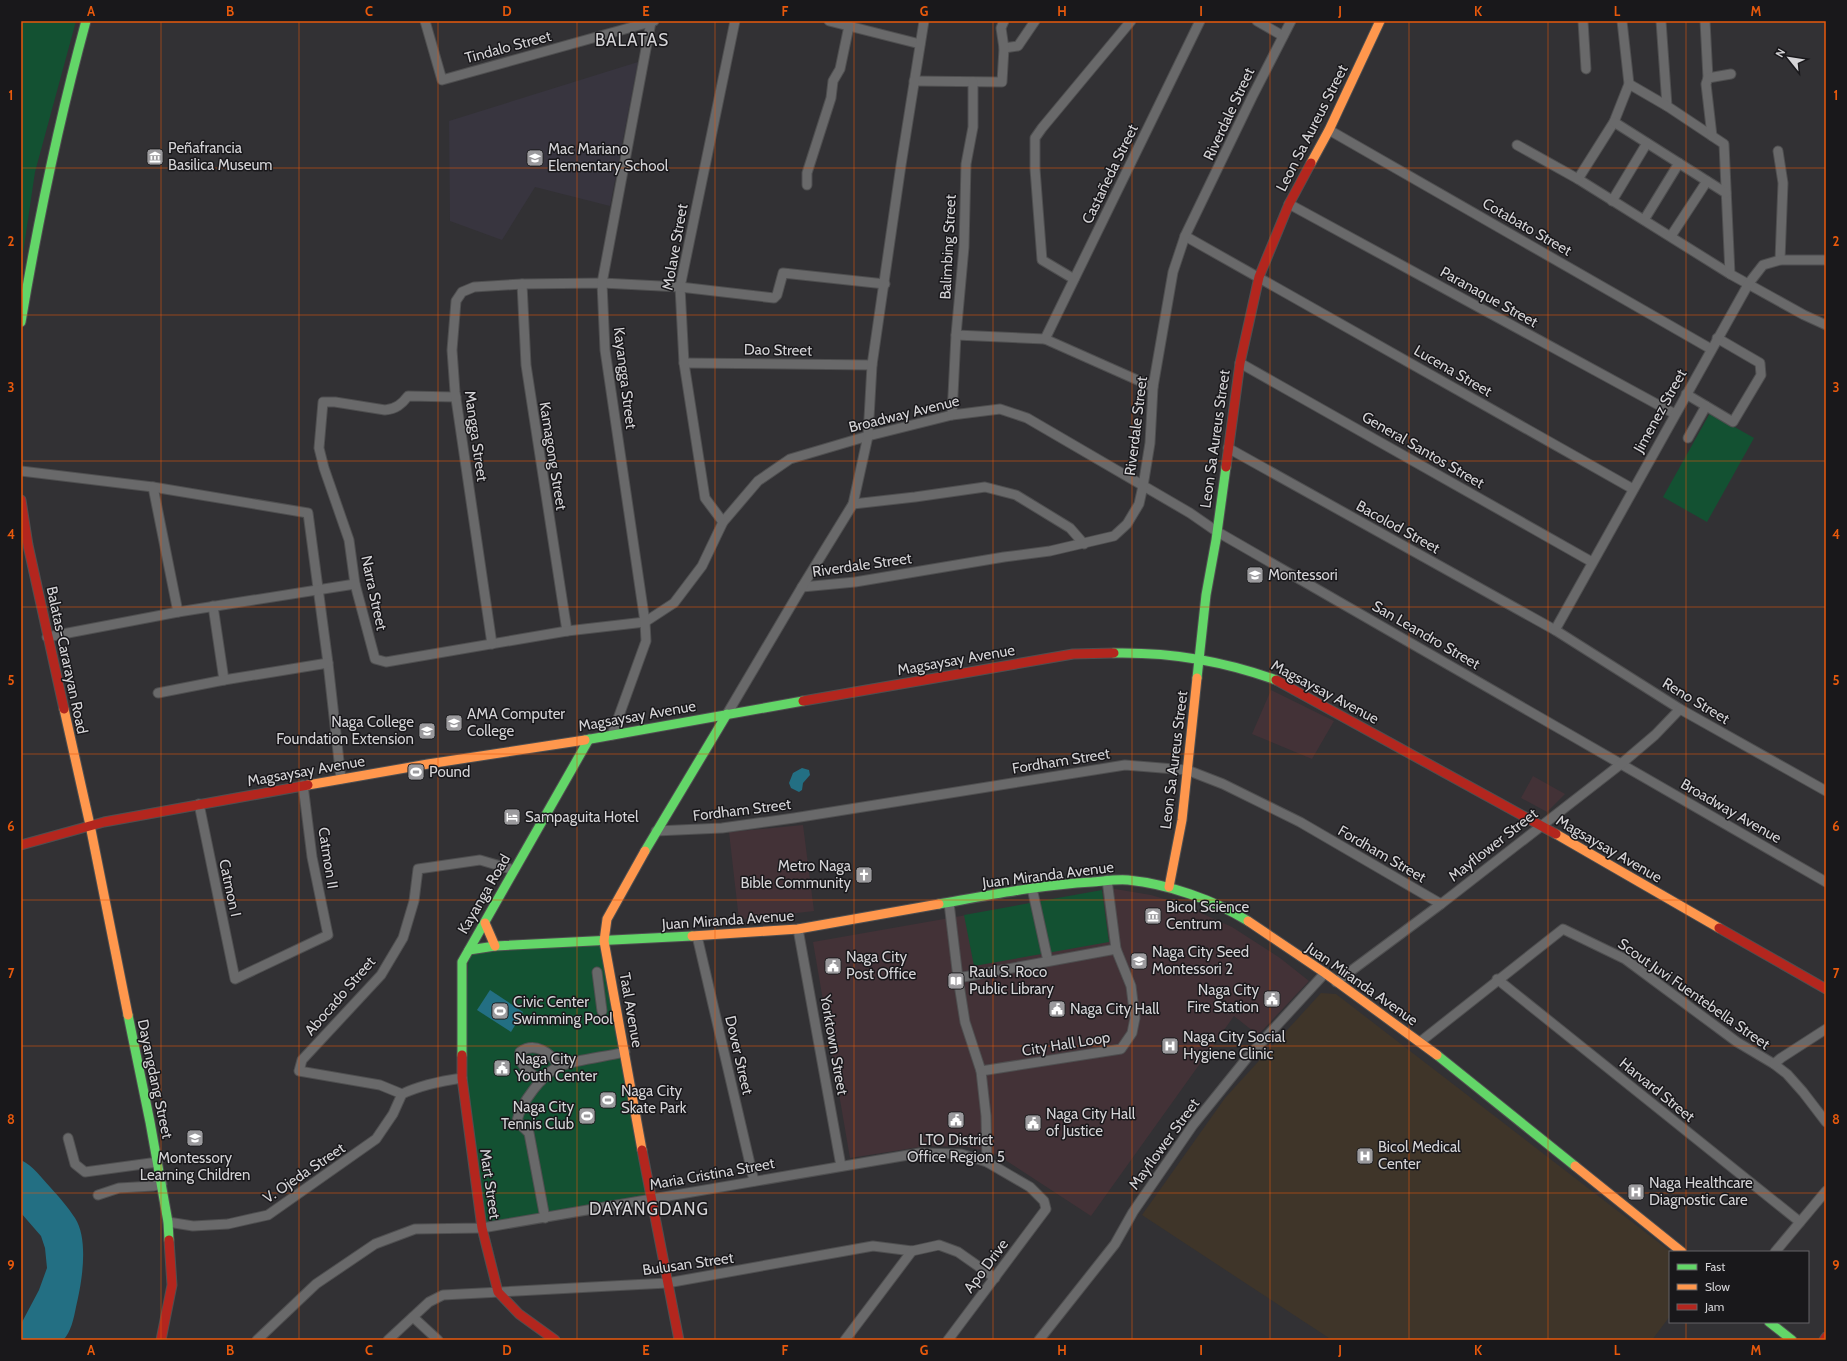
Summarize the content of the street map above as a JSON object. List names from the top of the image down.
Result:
{
  "streets": {
    "street": [
      "Tindalo Street",
      "Riverdale Street",
      "Leon Sa Aureus Street",
      "Castañeda Street",
      "Cotabato Street",
      "Molave Street",
      "Balimbing Street",
      "Paranaque Street",
      "Dao Street",
      "Lucena Street",
      "Kayangga Street",
      "Jimenez Street",
      "Broadway Avenue",
      "Mangga Street",
      "General Santos Street",
      "Kamagong Street",
      "Bacolod Street",
      "Narra Street",
      "San Leandro Street",
      "Balatas-Cararayan Road",
      "Magsaysay Avenue",
      "Reno Street",
      "Fordham Street",
      "Mayflower Street",
      "Catmon II",
      "Juan Miranda Avenue",
      "Catmon I",
      "Kayanga Road",
      "Scout Juvi Fuentebella Street",
      "Abocado Street",
      "Taal Avenue",
      "City Hall Loop",
      "Yorktown Street",
      "Dover Street",
      "Dayangdang Street",
      "Harvard Street",
      "V. Ojeda Street",
      "Maria Cristina Street",
      "Mart Street",
      "Bulusan Street",
      "Apo Drive"
    ]
  },
  "crossings": [
    ["Tindalo Street", "Kayangga Street"],
    ["Riverdale Street", "Lucena Street"],
    ["Riverdale Street", "Broadway Avenue"],
    ["Leon Sa Aureus Street", "Cotabato Street"],
    ["Leon Sa Aureus Street", "Paranaque Street"],
    ["Leon Sa Aureus Street", "Lucena Street"],
    ["Leon Sa Aureus Street", "Broadway Avenue"],
    ["Leon Sa Aureus Street", "General Santos Street"],
    ["Leon Sa Aureus Street", "Bacolod Street"],
    ["Leon Sa Aureus Street", "San Leandro Street"],
    ["Leon Sa Aureus Street", "Magsaysay Avenue"],
    ["Leon Sa Aureus Street", "Fordham Street"],
    ["Leon Sa Aureus Street", "Juan Miranda Avenue"],
    ["Cotabato Street", "Jimenez Street"],
    ["Molave Street", "Dao Street"],
    ["Molave Street", "Broadway Avenue"],
    ["Molave Street", "Mangga Street"],
    ["Balimbing Street", "Broadway Avenue"],
    ["Paranaque Street", "Jimenez Street"],
    ["Lucena Street", "Jimenez Street"],
    ["Kayangga Street", "Broadway Avenue"],
    ["Kayangga Street", "Mangga Street"],
    ["Kayangga Street", "Narra Street"],
    ["Kayangga Street", "Magsaysay Avenue"],
    ["Jimenez Street", "General Santos Street"],
    ["Jimenez Street", "Bacolod Street"],
    ["Jimenez Street", "Reno Street"],
    ["Broadway Avenue", "Narra Street"],
    ["Broadway Avenue", "San Leandro Street"],
    ["Broadway Avenue", "Mayflower Street"],
    ["Mangga Street", "Kamagong Street"],
    ["Mangga Street", "Narra Street"],
    ["Kamagong Street", "Narra Street"],
    ["Bacolod Street", "Reno Street"],
    ["San Leandro Street", "Mayflower Street"],
    ["Balatas-Cararayan Road", "Magsaysay Avenue"],
    ["Balatas-Cararayan Road", "Dayangdang Street"],
    ["Magsaysay Avenue", "Mayflower Street"],
    ["Magsaysay Avenue", "Catmon II"],
    ["Magsaysay Avenue", "Catmon I"],
    ["Magsaysay Avenue", "Kayanga Road"],
    ["Magsaysay Avenue", "Taal Avenue"],
    ["Magsaysay Avenue", "Dayangdang Street"],
    ["Reno Street", "Mayflower Street"],
    ["Fordham Street", "Mayflower Street"],
    ["Fordham Street", "Taal Avenue"],
    ["Mayflower Street", "Juan Miranda Avenue"],
    ["Catmon II", "Catmon I"],
    ["Juan Miranda Avenue", "Kayanga Road"],
    ["Juan Miranda Avenue", "Scout Juvi Fuentebella Street"],
    ["Juan Miranda Avenue", "Taal Avenue"],
    ["Juan Miranda Avenue", "City Hall Loop"],
    ["Juan Miranda Avenue", "Yorktown Street"],
    ["Juan Miranda Avenue", "Dover Street"],
    ["Kayanga Road", "Abocado Street"],
    ["Kayanga Road", "Mart Street"],
    ["Scout Juvi Fuentebella Street", "Harvard Street"],
    ["Abocado Street", "V. Ojeda Street"],
    ["Taal Avenue", "Maria Cristina Street"],
    ["Taal Avenue", "Bulusan Street"],
    ["Yorktown Street", "Maria Cristina Street"],
    ["Dover Street", "Maria Cristina Street"],
    ["Dayangdang Street", "V. Ojeda Street"],
    ["Maria Cristina Street", "Mart Street"],
    ["Maria Cristina Street", "Apo Drive"],
    ["Mart Street", "Bulusan Street"],
    ["Bulusan Street", "Apo Drive"]
  ],
  "districts": ["BALATAS", "DAYANGDANG"],
  "places": {
    "museum": ["Peñafrancia Basilica Museum", "Bicol Science Centrum"],
    "school or university": [
      "Mac Mariano Elementary School",
      "Montessori",
      "AMA Computer College",
      "Naga College Foundation Extension",
      "Naga City Seed Montessori 2",
      "Montessory Learning Children"
    ],
    "sports": [
      "Pound",
      "Civic Center Swimming Pool",
      "Naga City Skate Park",
      "Naga City Tennis Club"
    ],
    "hotel": ["Sampaguita Hotel"],
    "church": ["Metro Naga Bible Community"],
    "public building": [
      "Naga City Post Office",
      "Naga City Fire Station",
      "Naga City Hall",
      "Naga City Youth Center",
      "LTO District Office Region 5",
      "Naga City Hall of Justice"
    ],
    "library": ["Raul S. Roco Public Library"],
    "hospital": ["Naga City Social Hygiene Clinic", "Bicol Medical Center", "Naga Healthcare Diagnostic Care"]
  },
  "legend": ["Fast", "Slow", "Jam"],
  "north": "top left",
  "grid": {
    "columns": [
      "A",
      "B",
      "C",
      "D",
      "E",
      "F",
      "G",
      "H",
      "I",
      "J",
      "K",
      "L",
      "M"
    ],
    "rows": [
      "1",
      "2",
      "3",
      "4",
      "5",
      "6",
      "7",
      "8",
      "9"
    ]
  }
}
